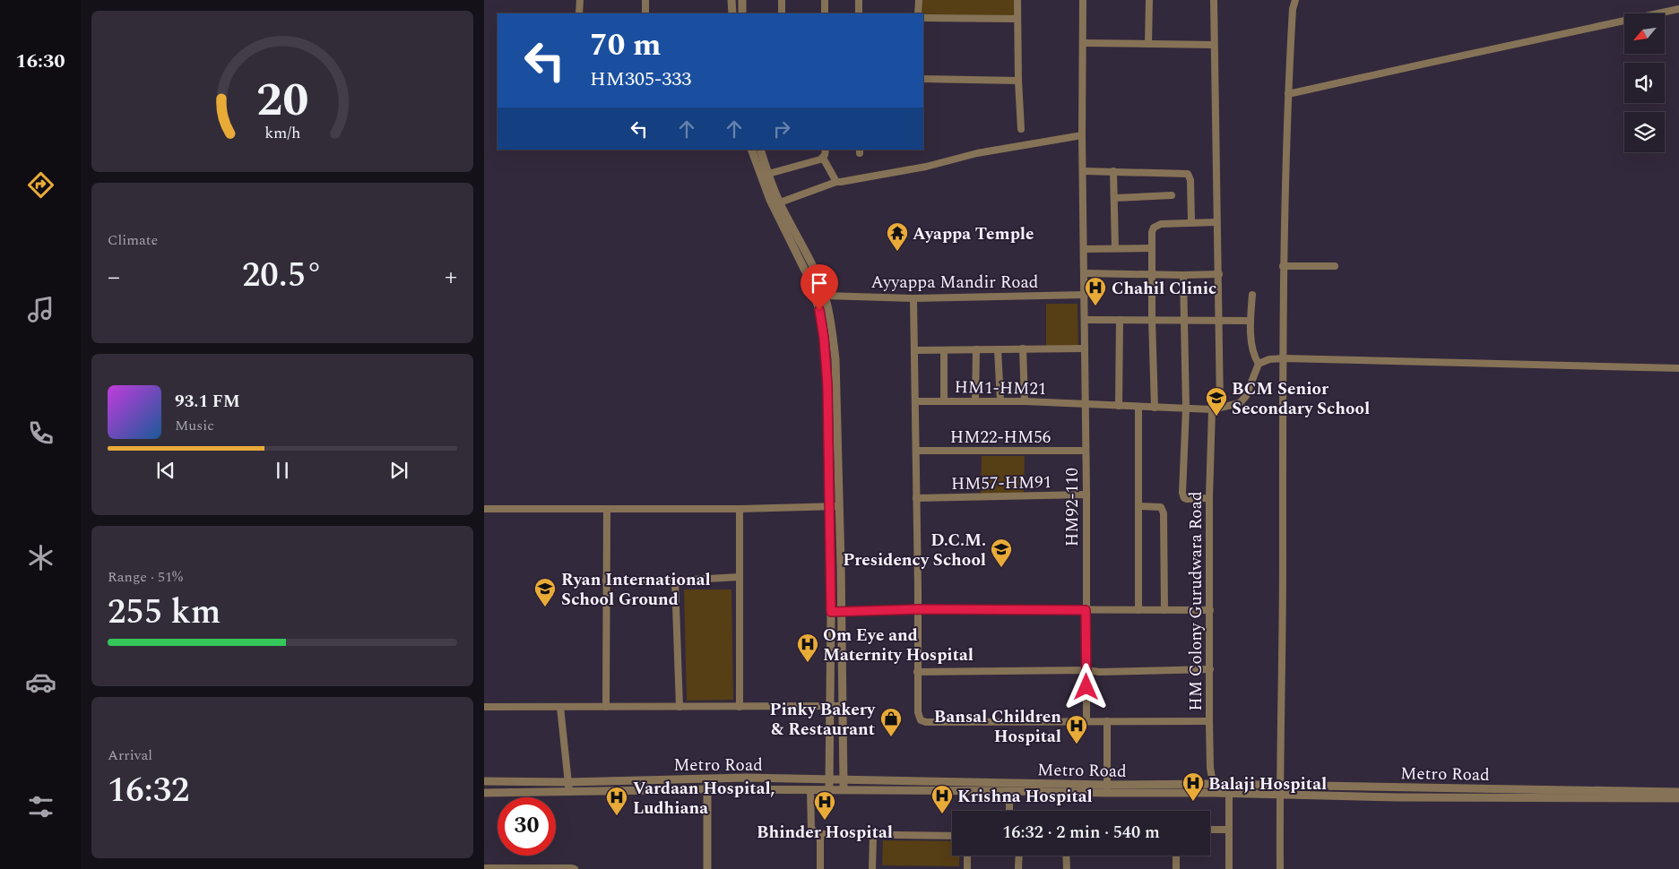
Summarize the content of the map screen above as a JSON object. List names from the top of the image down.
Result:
{
  "streets": {
    "street": [
      "Ayyappa Mandir Road",
      "HM1-HM21",
      "HM22-HM56",
      "HM57-HM91",
      "HM92-110",
      "HM Colony Gurudwara Road",
      "Metro Road"
    ]
  },
  "crossings": [
    ["Ayyappa Mandir Road", "HM92-110"],
    ["HM1-HM21", "HM92-110"],
    ["HM1-HM21", "HM Colony Gurudwara Road"],
    ["HM22-HM56", "HM92-110"],
    ["HM57-HM91", "HM92-110"],
    ["HM Colony Gurudwara Road", "Metro Road"]
  ],
  "places": {
    "temple": ["Ayappa Temple"],
    "hospital": [
      "Chahil Clinic",
      "Om Eye and Maternity Hospital",
      "Bansal Children Hospital",
      "Balaji Hospital",
      "Krishna Hospital",
      "Vardaan Hospital, Ludhiana",
      "Bhinder Hospital"
    ],
    "school or university": ["BCM Senior Secondary School", "D.C.M. Presidency School", "Ryan International School Ground"],
    "shop": ["Pinky Bakery & Restaurant"]
  },
  "north": "bottom left",
  "page": {
    "tabs": "16:30",
    "turn": ["70 m", "HM305-333"],
    "tile": [
      "Climate",
      ["Range · 51%", "255 km"],
      ["Arrival", "16:32"]
    ],
    "heat": ["−", "20.5°", "+"],
    "song": ["93.1 FM", "Music"],
    "limit": "30",
    "trip": "16:32 · 2 min · 540 m",
    "gauge": ["20", "km/h"]
  }
}
